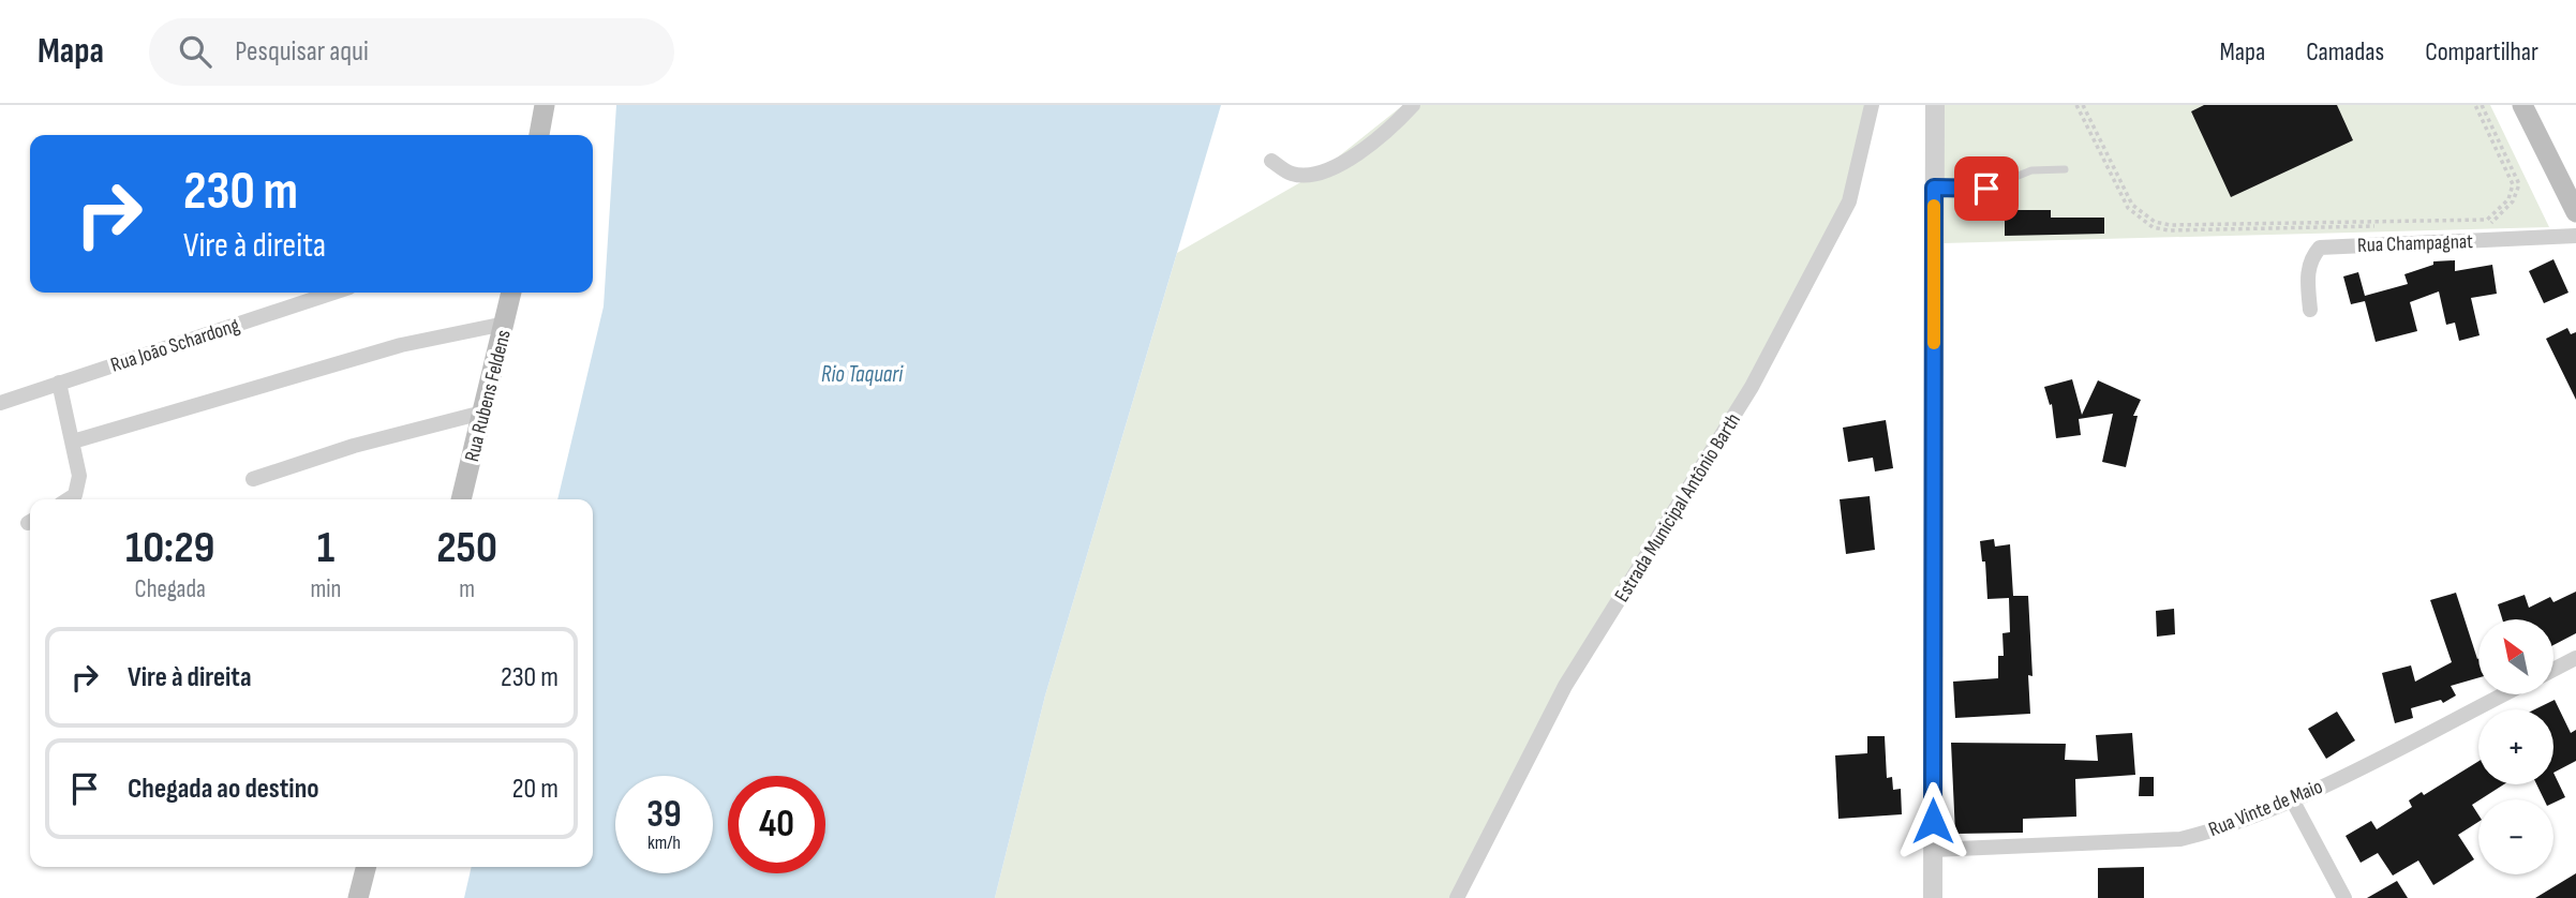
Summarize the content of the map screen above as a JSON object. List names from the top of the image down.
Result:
{
  "streets": {
    "main road": ["Rua Rubens Feldens"],
    "street": [
      "Rua Champagnat",
      "Rua João Schardong",
      "Estrada Municipal Antônio Barth",
      "Rua Vinte de Maio"
    ]
  },
  "water": ["Rio Taquari"],
  "north": "top left",
  "page": {
    "header": "Mapa",
    "search": "Pesquisar aqui",
    "nav": ["Mapa", "Camadas", "Compartilhar"],
    "turn": ["230 m", "Vire à direita"],
    "eta": [
      "10:29",
      "Chegada",
      "1",
      "min",
      "250",
      "m"
    ],
    "map_buttons": ["+", "−"],
    "list": [
      {
        "name": "Vire à direita",
        "value": "230 m"
      },
      {
        "name": "Chegada ao destino",
        "value": "20 m"
      }
    ],
    "speed": "39 km/h",
    "limit": "40"
  }
}
